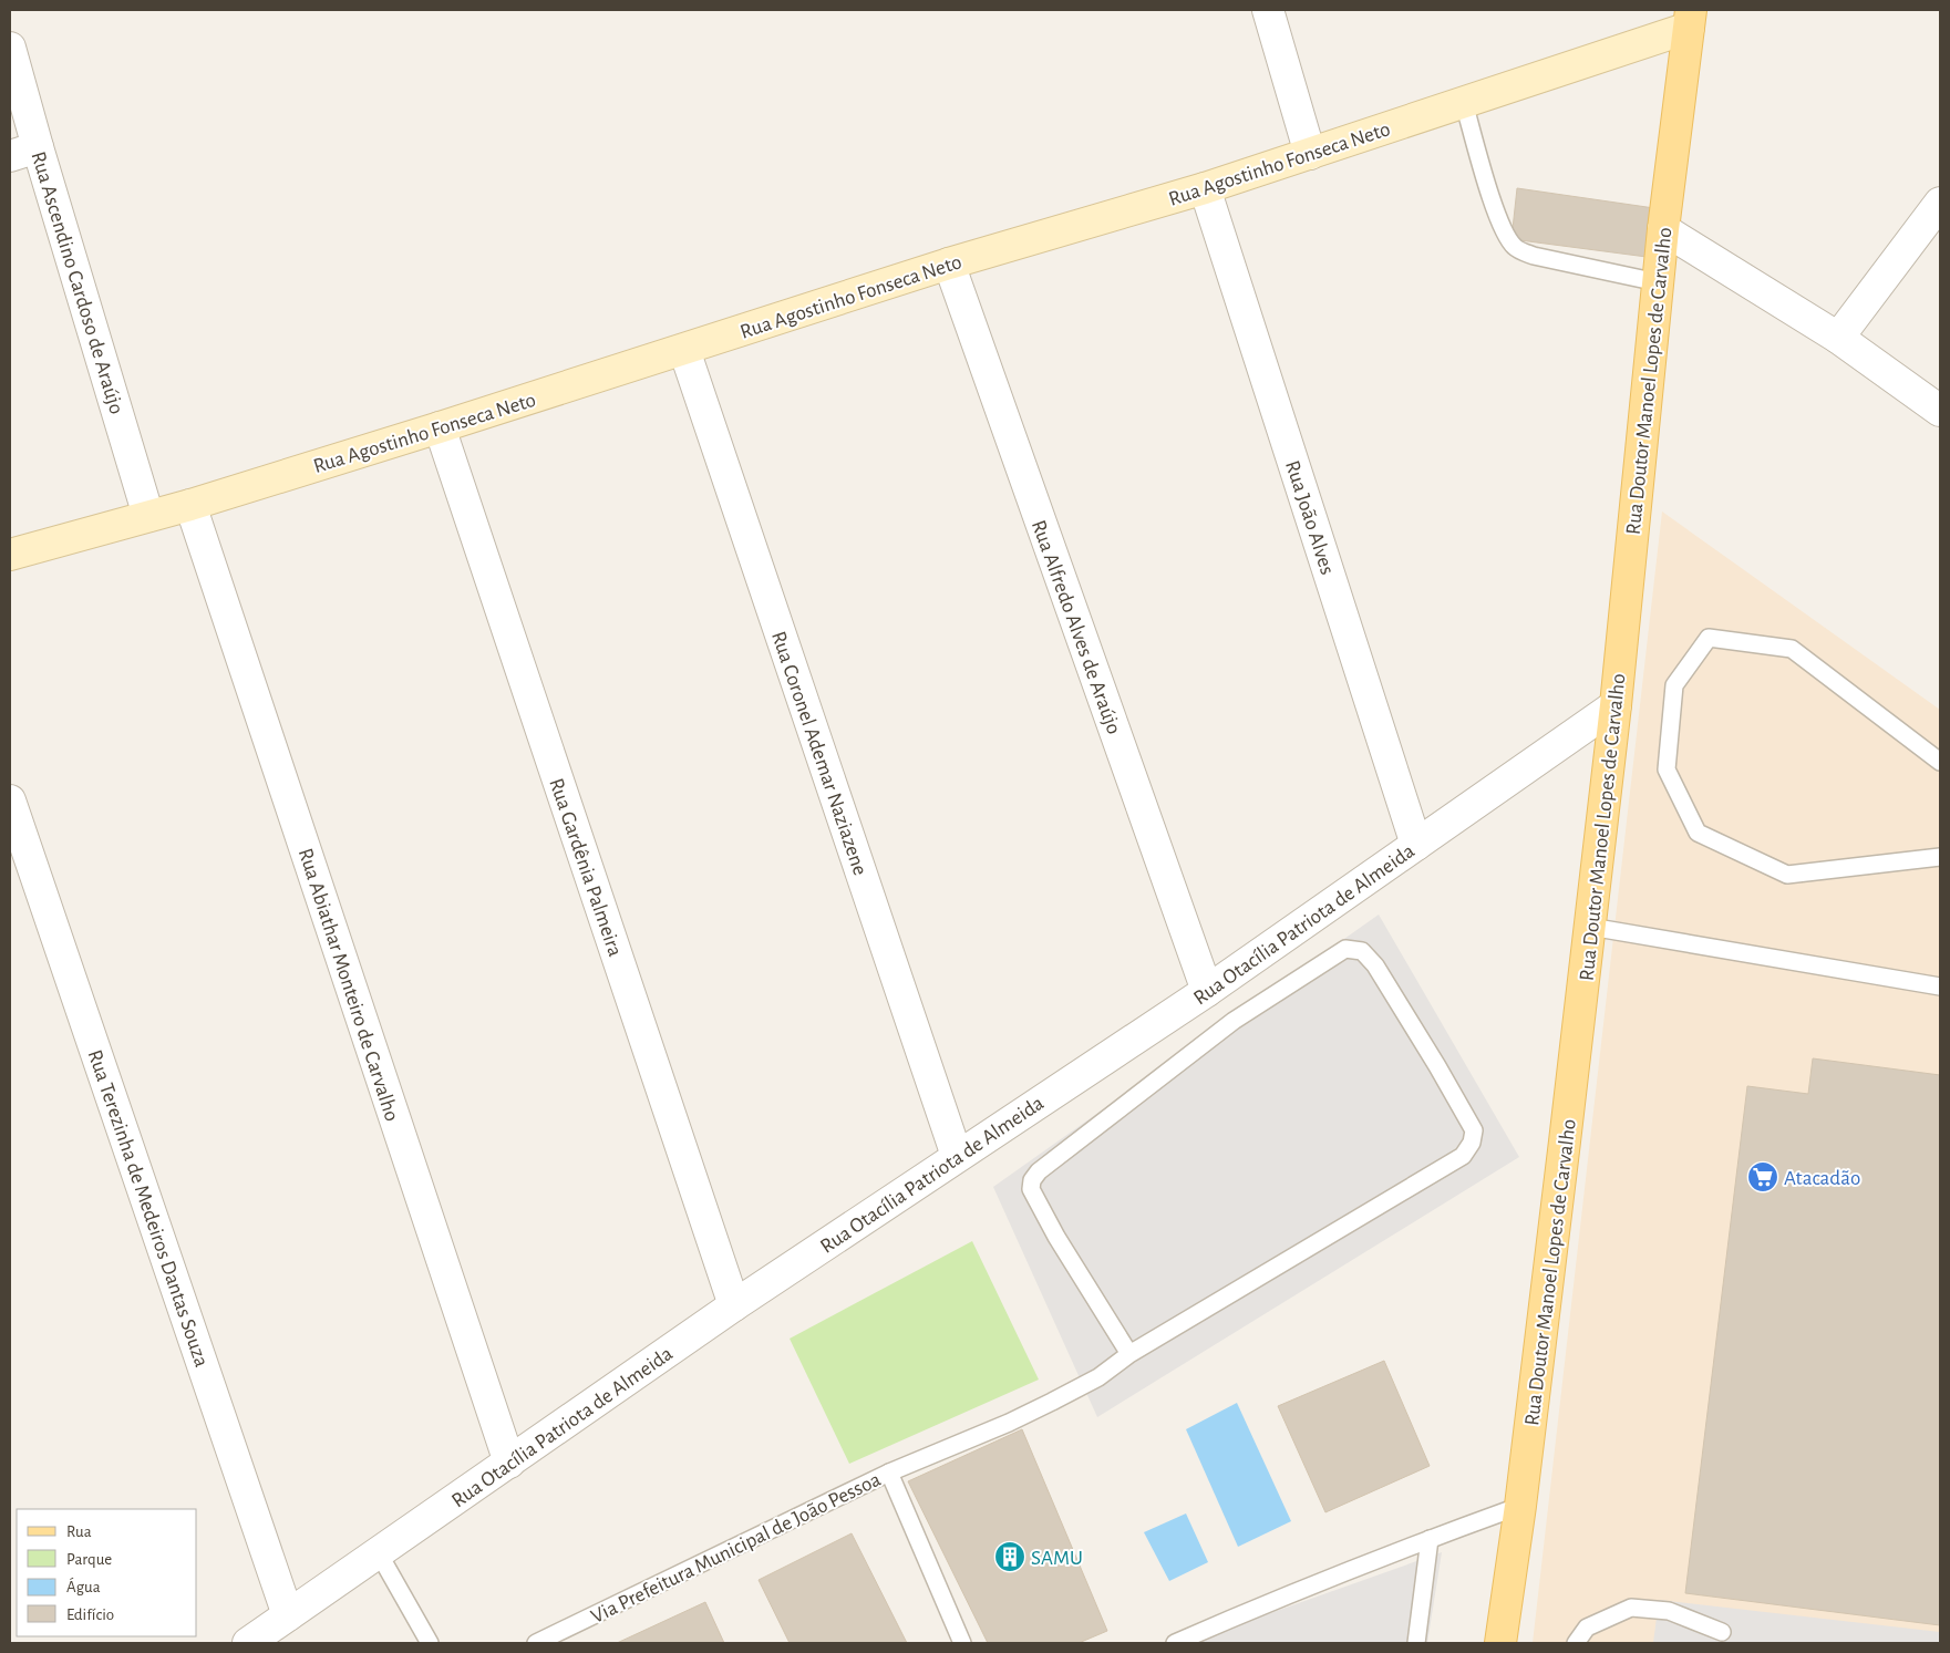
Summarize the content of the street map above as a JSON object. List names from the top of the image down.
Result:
{
  "streets": {
    "main road": ["Rua Agostinho Fonseca Neto", "Rua Doutor Manoel Lopes de Carvalho"],
    "street": [
      "Rua Ascendino Cardoso de Araújo",
      "Rua João Alves",
      "Rua Alfredo Alves de Araújo",
      "Rua Coronel Ademar Naziazene",
      "Rua Gardênia Palmeira",
      "Rua Otacília Patriota de Almeida",
      "Rua Abiathar Monteiro de Carvalho",
      "Rua Terezinha de Medeiros Dantas Souza"
    ],
    "lane": ["Via Prefeitura Municipal de João Pessoa"]
  },
  "crossings": [
    ["Rua Agostinho Fonseca Neto", "Rua Ascendino Cardoso de Araújo"],
    ["Rua Agostinho Fonseca Neto", "Rua Doutor Manoel Lopes de Carvalho"],
    ["Rua Agostinho Fonseca Neto", "Rua João Alves"],
    ["Rua Agostinho Fonseca Neto", "Rua Alfredo Alves de Araújo"],
    ["Rua Agostinho Fonseca Neto", "Rua Coronel Ademar Naziazene"],
    ["Rua Agostinho Fonseca Neto", "Rua Gardênia Palmeira"],
    ["Rua Agostinho Fonseca Neto", "Rua Abiathar Monteiro de Carvalho"],
    ["Rua Doutor Manoel Lopes de Carvalho", "Rua Otacília Patriota de Almeida"],
    ["Rua João Alves", "Rua Otacília Patriota de Almeida"],
    ["Rua Alfredo Alves de Araújo", "Rua Otacília Patriota de Almeida"],
    ["Rua Coronel Ademar Naziazene", "Rua Otacília Patriota de Almeida"],
    ["Rua Gardênia Palmeira", "Rua Otacília Patriota de Almeida"],
    ["Rua Otacília Patriota de Almeida", "Rua Abiathar Monteiro de Carvalho"],
    ["Rua Otacília Patriota de Almeida", "Rua Terezinha de Medeiros Dantas Souza"]
  ],
  "places": {
    "supermarket": ["Atacadão"],
    "building": ["SAMU"]
  },
  "legend": [
    "Rua",
    "Parque",
    "Água",
    "Edifício"
  ]
}
